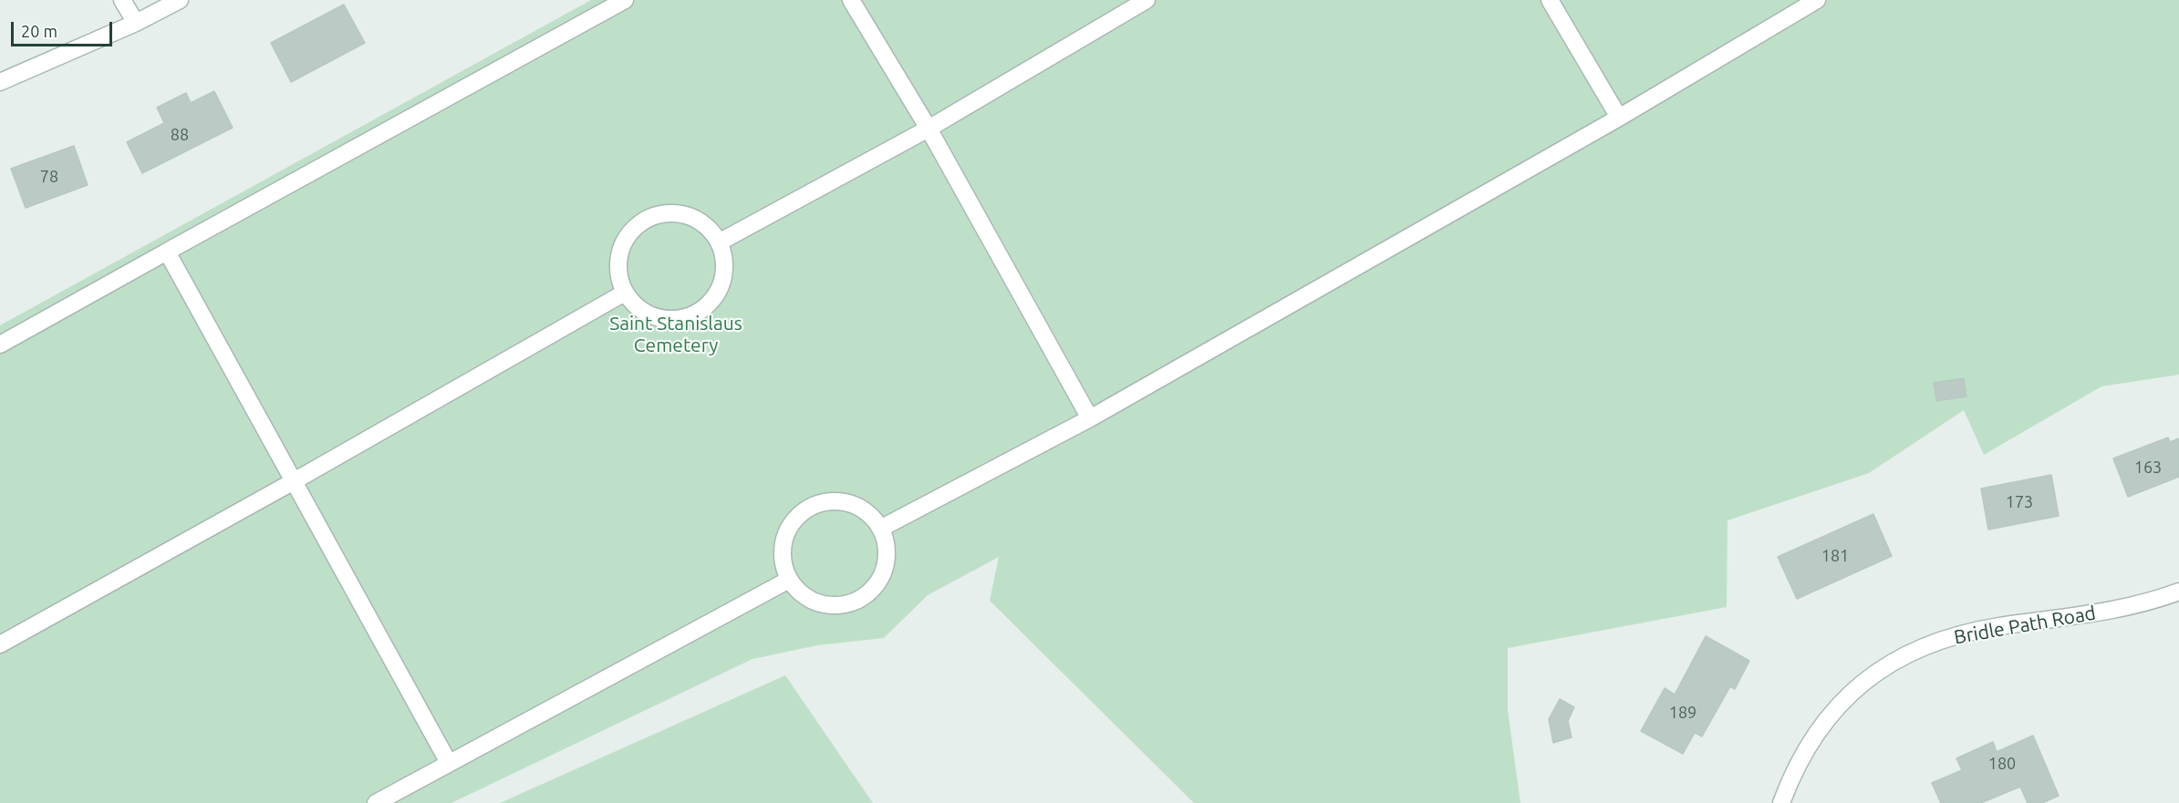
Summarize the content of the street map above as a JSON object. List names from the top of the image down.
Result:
{
  "streets": {
    "street": ["Bridle Path Road"]
  },
  "parks": ["Saint Stanislaus Cemetery"],
  "house_numbers": [
    "88",
    "78",
    "163",
    "173",
    "181",
    "189",
    "180"
  ],
  "scale_bar": "20 m"
}
